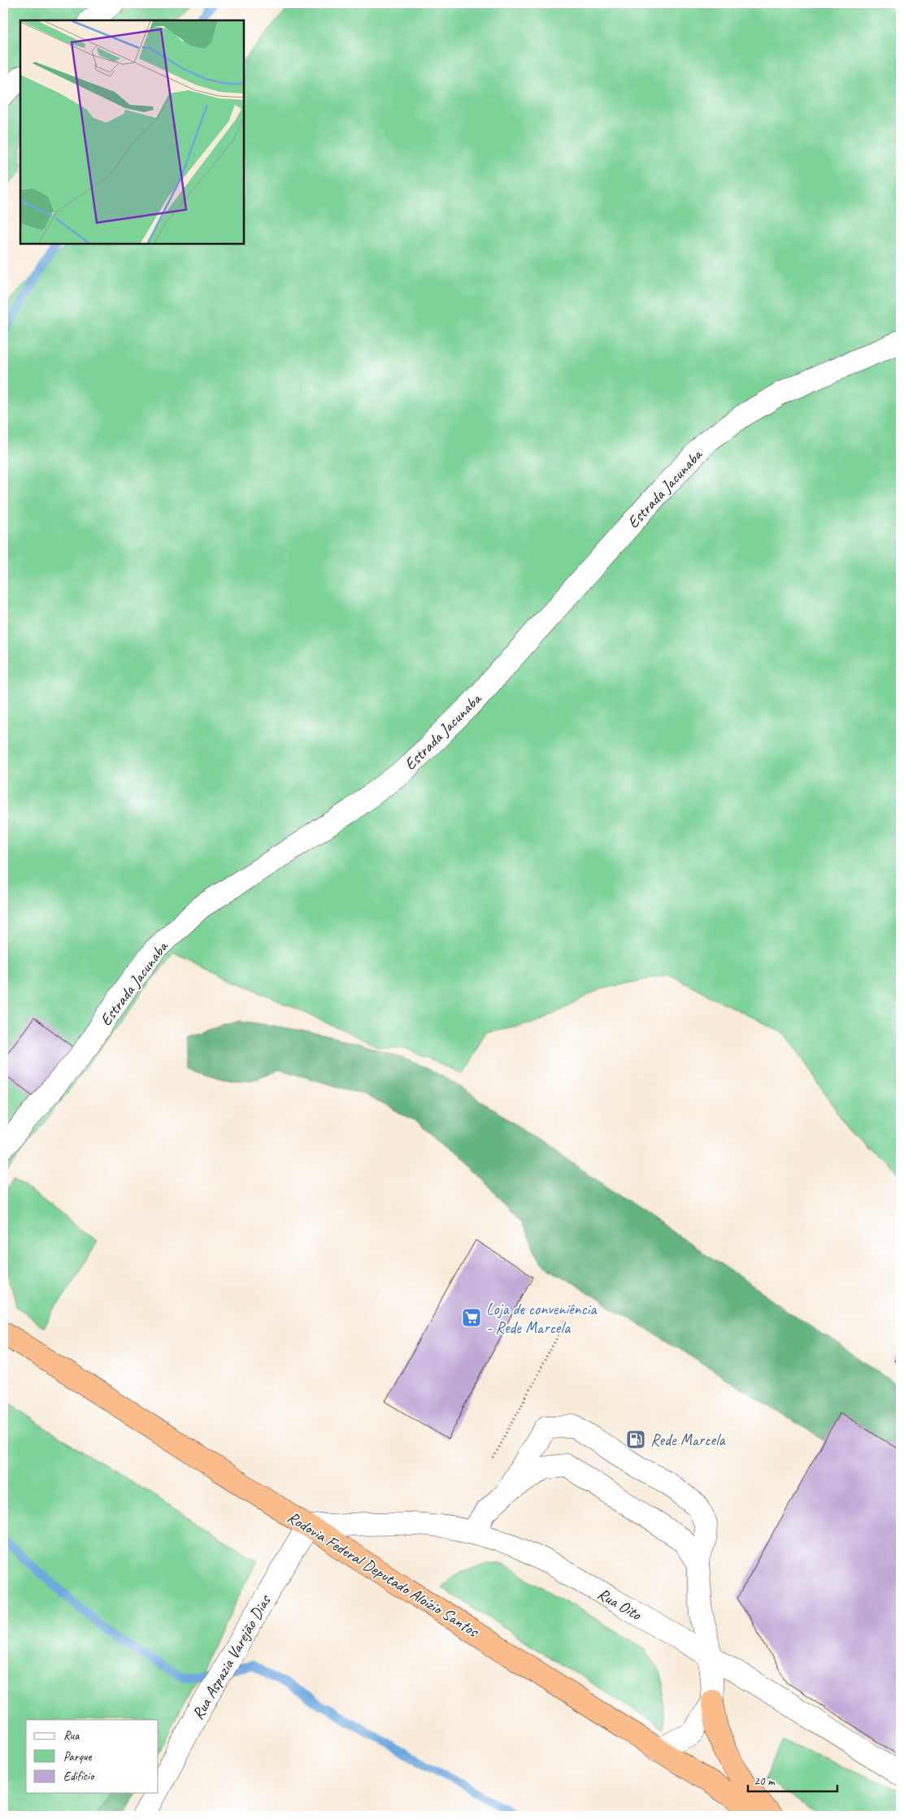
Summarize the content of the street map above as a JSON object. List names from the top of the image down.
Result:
{
  "streets": {
    "highway": ["Rodovia Federal Deputado Aloízio Santos"],
    "street": ["Estrada Jacunaba", "Rua Oito", "Rua Aspazia Varejão Dias"]
  },
  "crossings": [
    ["Rodovia Federal Deputado Aloízio Santos", "Rua Oito"],
    ["Rodovia Federal Deputado Aloízio Santos", "Rua Aspazia Varejão Dias"],
    ["Rua Oito", "Rua Aspazia Varejão Dias"]
  ],
  "places": {
    "supermarket": ["Loja de conveniência - Rede Marcela"],
    "fuel station": ["Rede Marcela"]
  },
  "legend": ["Rua", "Parque", "Edifício"],
  "scale_bar": "20 m"
}
